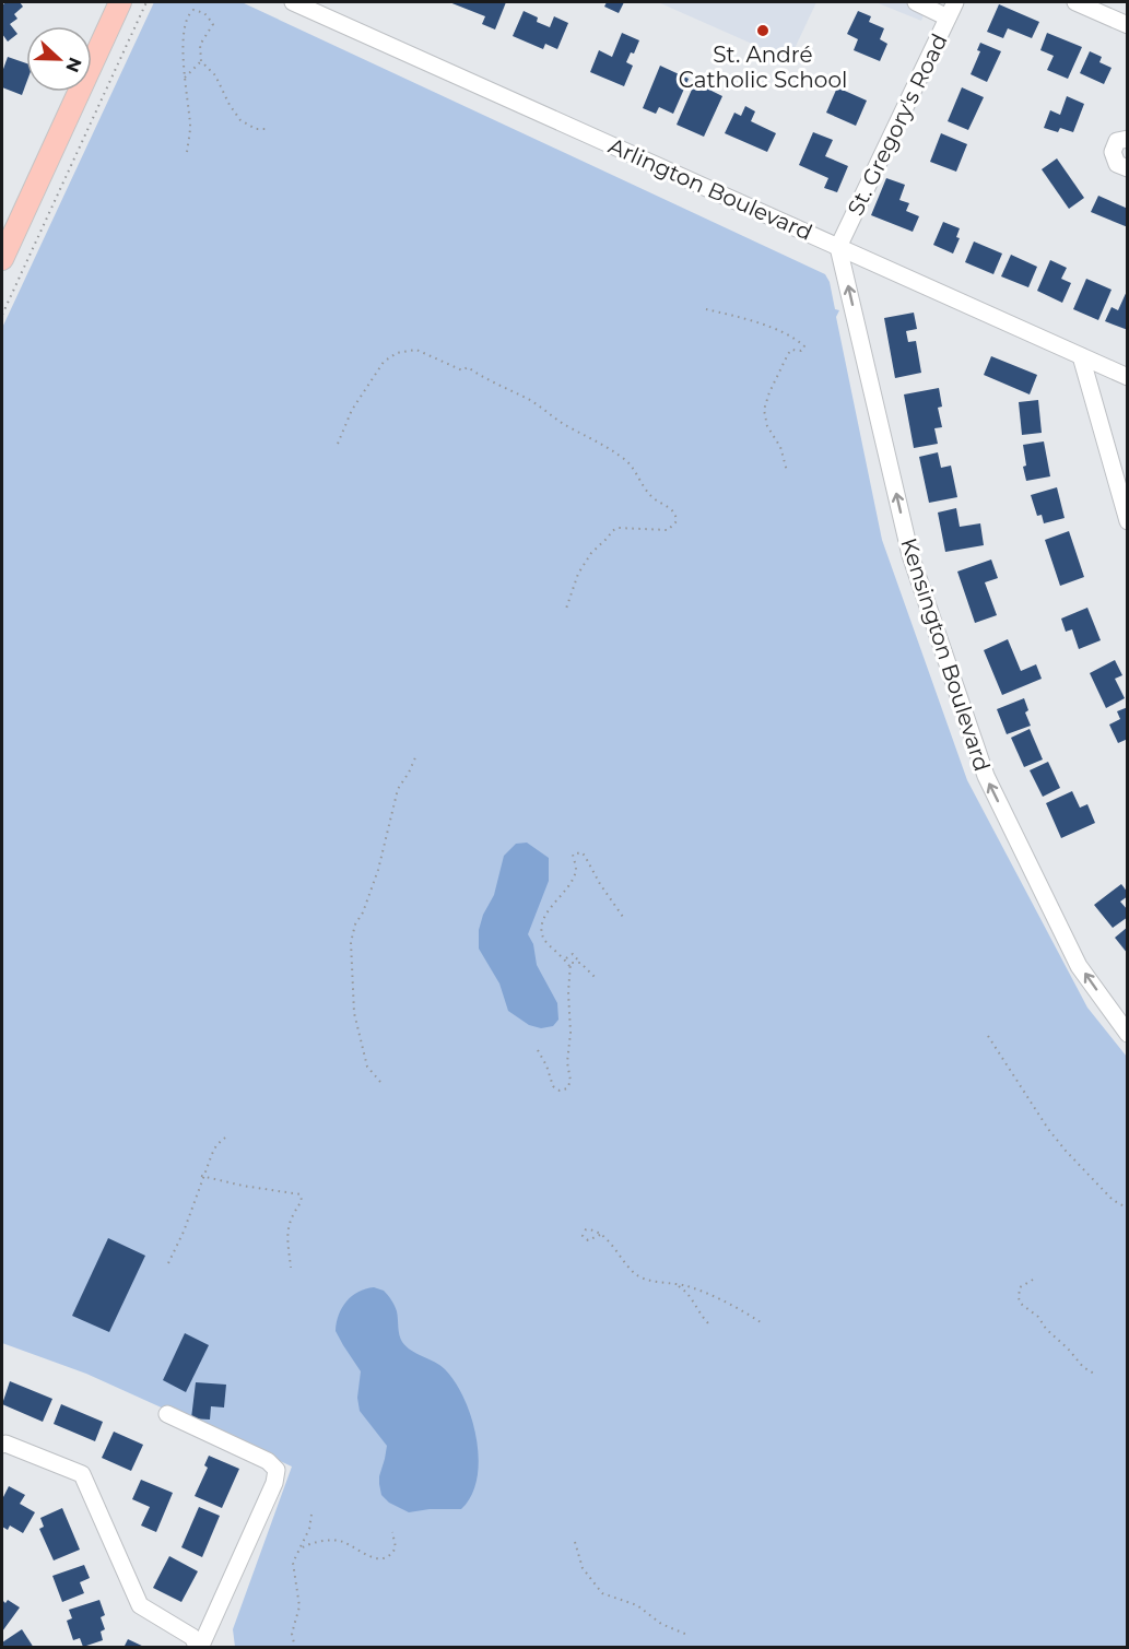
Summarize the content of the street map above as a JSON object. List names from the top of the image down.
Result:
{
  "streets": {
    "street": ["St. Gregory's Road", "Arlington Boulevard", "Kensington Boulevard"]
  },
  "crossings": [
    ["St. Gregory's Road", "Arlington Boulevard"],
    ["St. Gregory's Road", "Kensington Boulevard"],
    ["Arlington Boulevard", "Kensington Boulevard"]
  ],
  "one_way": ["Kensington Boulevard"],
  "places": ["St. André Catholic School"],
  "north": "right"
}
